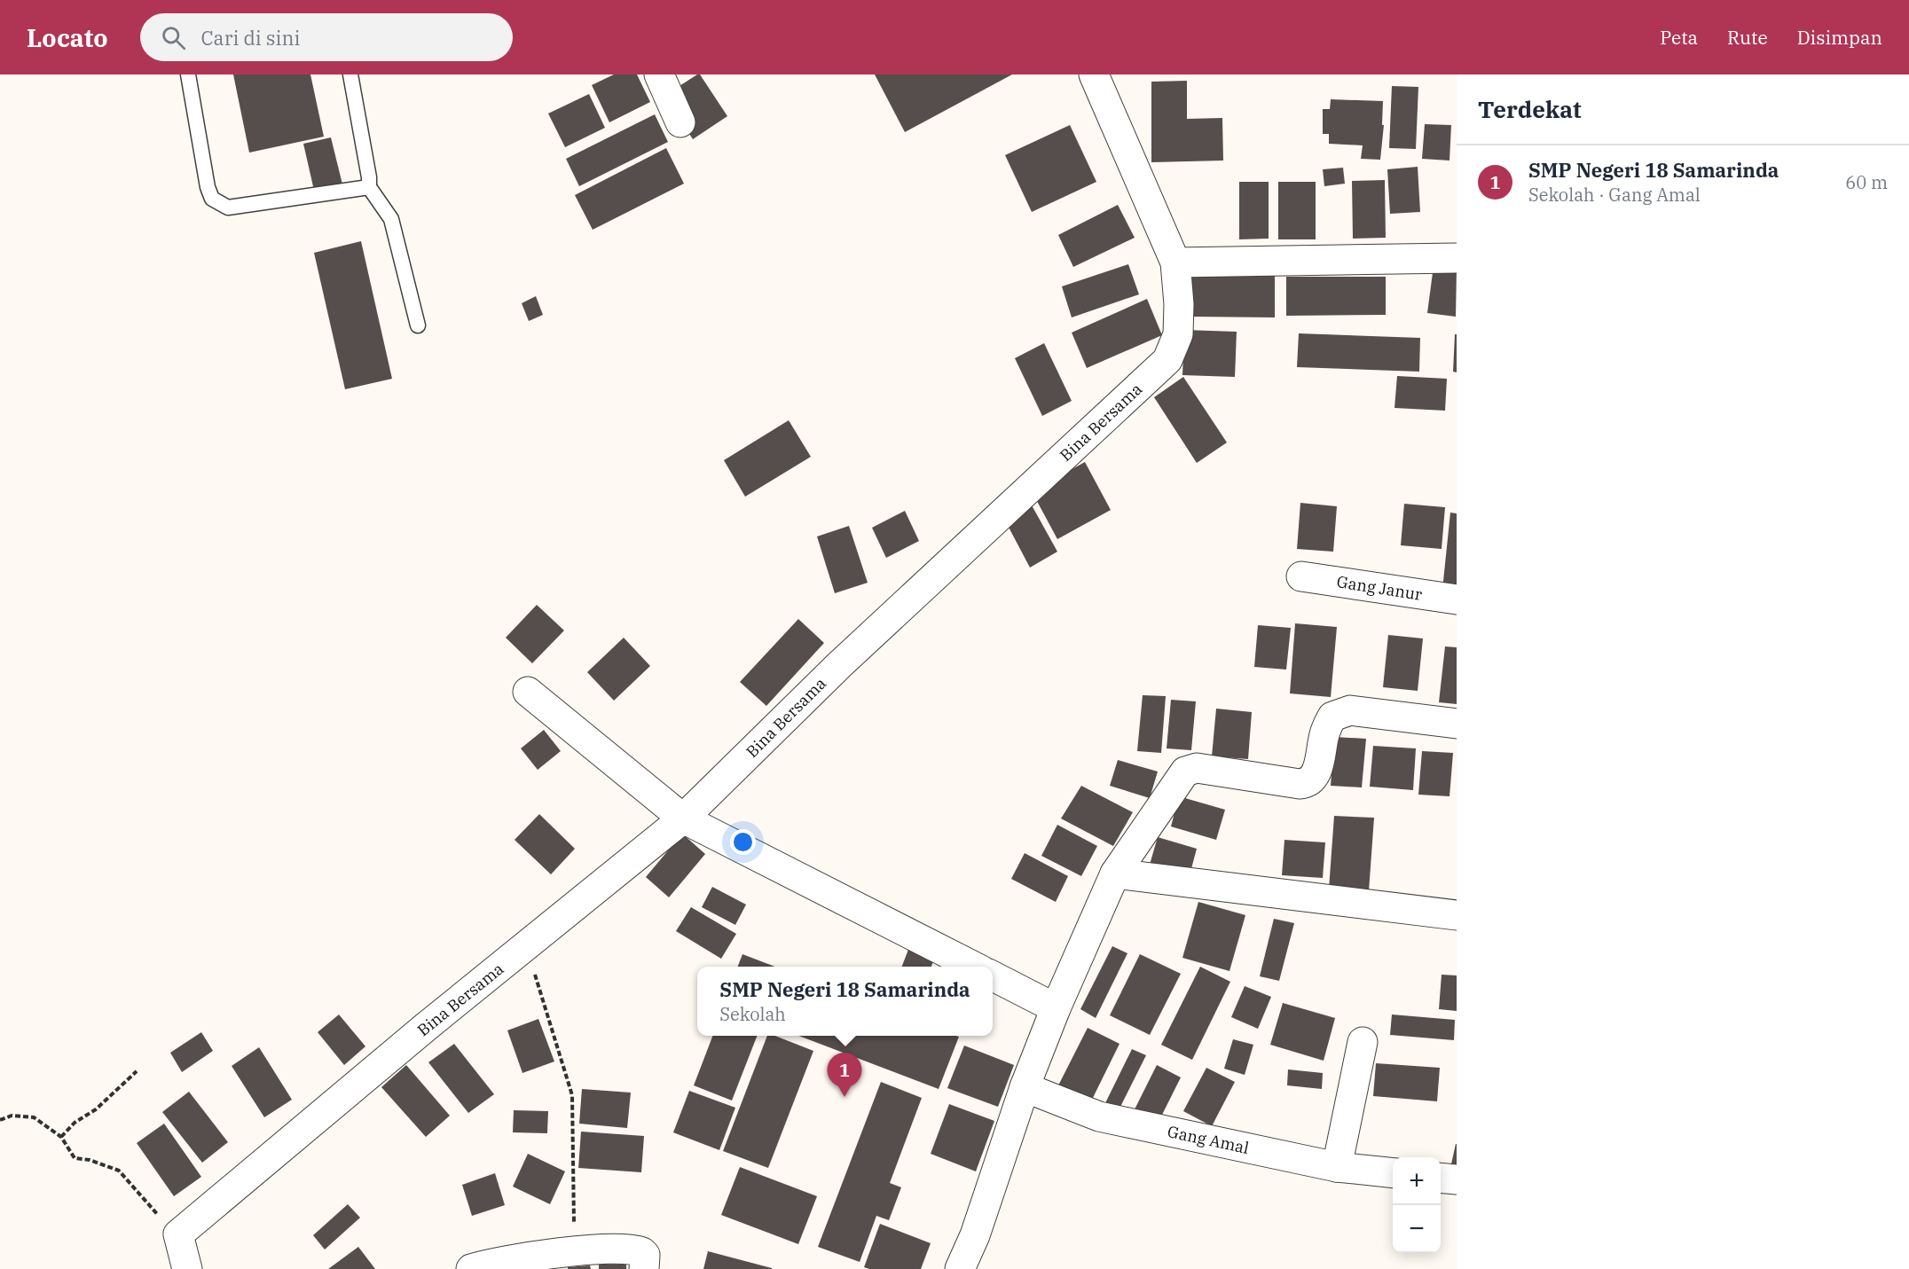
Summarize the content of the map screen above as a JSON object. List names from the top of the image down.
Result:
{
  "streets": {
    "street": ["Bina Bersama", "Gang Janur", "Gang Amal"]
  },
  "page": {
    "header": "Locato",
    "search": "Cari di sini",
    "nav": ["Peta", "Rute", "Disimpan"],
    "heading": "Terdekat",
    "list": [
      {
        "mark": "1",
        "name": "SMP Negeri 18 Samarinda",
        "note": "Sekolah · Gang Amal",
        "value": "60 m"
      }
    ],
    "popup": ["SMP Negeri 18 Samarinda", "Sekolah"],
    "pins": "1",
    "map_buttons": ["+", "−"]
  }
}
